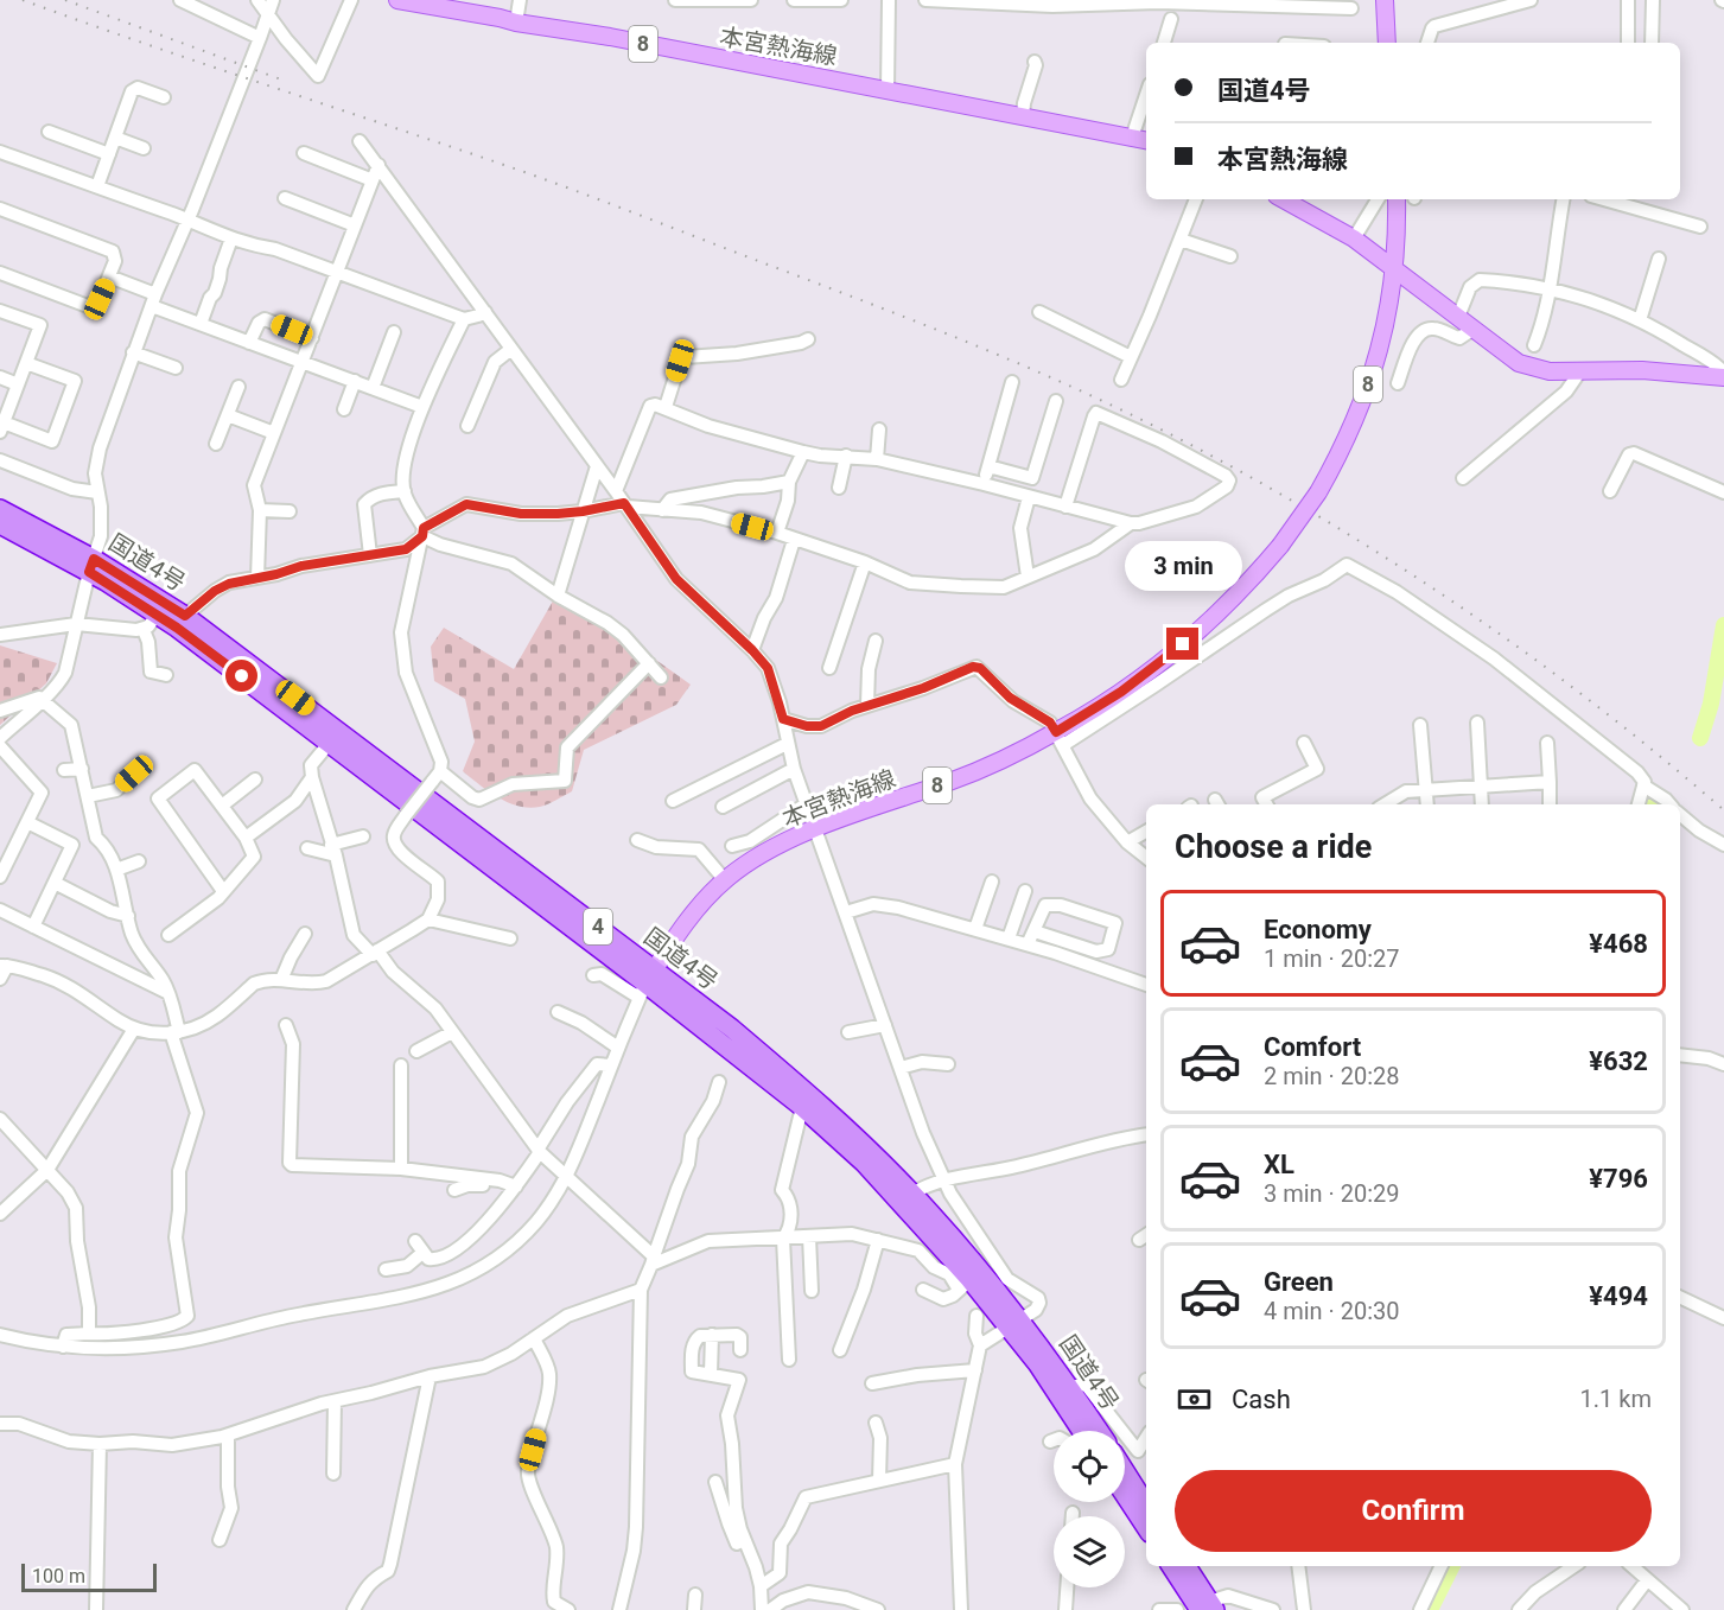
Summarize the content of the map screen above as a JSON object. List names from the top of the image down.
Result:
{
  "streets": {
    "highway": ["国道4号", "4"],
    "main road": ["8", "本宮熱海線"]
  },
  "crossings": [
    ["本宮熱海線", "国道4号"]
  ],
  "scale_bar": "100 m",
  "page": {
    "banner": ["国道4号", "本宮熱海線"],
    "bubble": "3 min",
    "heading": "Choose a ride",
    "list": [
      {
        "name": "Economy",
        "note": "1 min · 20:27",
        "value": "¥468"
      },
      {
        "name": "Comfort",
        "note": "2 min · 20:28",
        "value": "¥632"
      },
      {
        "name": "XL",
        "note": "3 min · 20:29",
        "value": "¥796"
      },
      {
        "name": "Green",
        "note": "4 min · 20:30",
        "value": "¥494"
      }
    ],
    "pay": ["Cash", "1.1 km"],
    "buttons": "Confirm",
    "scale": "100 m"
  }
}
